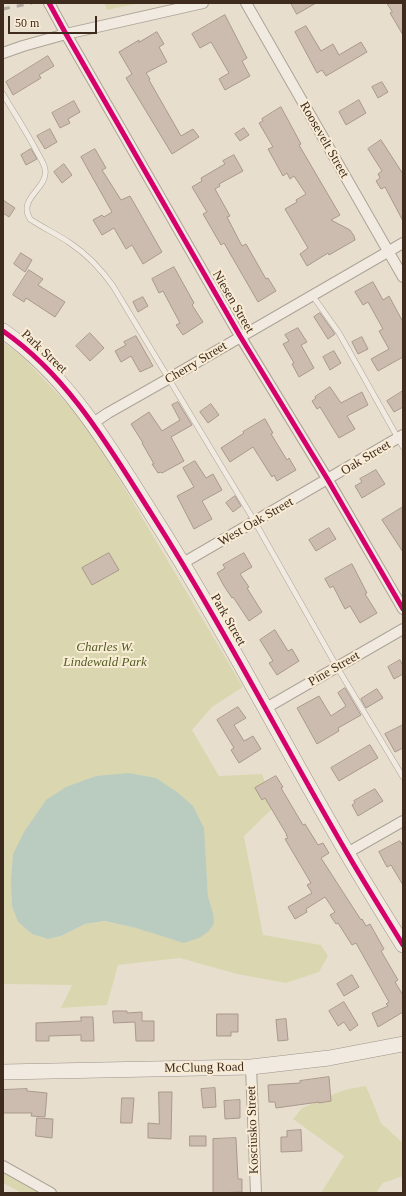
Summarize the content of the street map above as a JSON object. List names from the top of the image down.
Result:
{
  "streets": {
    "street": [
      "Roosevelt Street",
      "Niesen Street",
      "Park Street",
      "Cherry Street",
      "Oak Street",
      "West Oak Street",
      "Pine Street",
      "McClung Road",
      "Kosciusko Street"
    ]
  },
  "crossings": [
    ["Roosevelt Street", "Cherry Street"],
    ["Niesen Street", "Cherry Street"],
    ["Niesen Street", "Oak Street"],
    ["Niesen Street", "West Oak Street"],
    ["Park Street", "Cherry Street"],
    ["Park Street", "West Oak Street"],
    ["Park Street", "Pine Street"],
    ["Oak Street", "West Oak Street"],
    ["McClung Road", "Kosciusko Street"]
  ],
  "parks": ["Charles W. Lindewald Park"],
  "scale_bar": "50 m"
}
